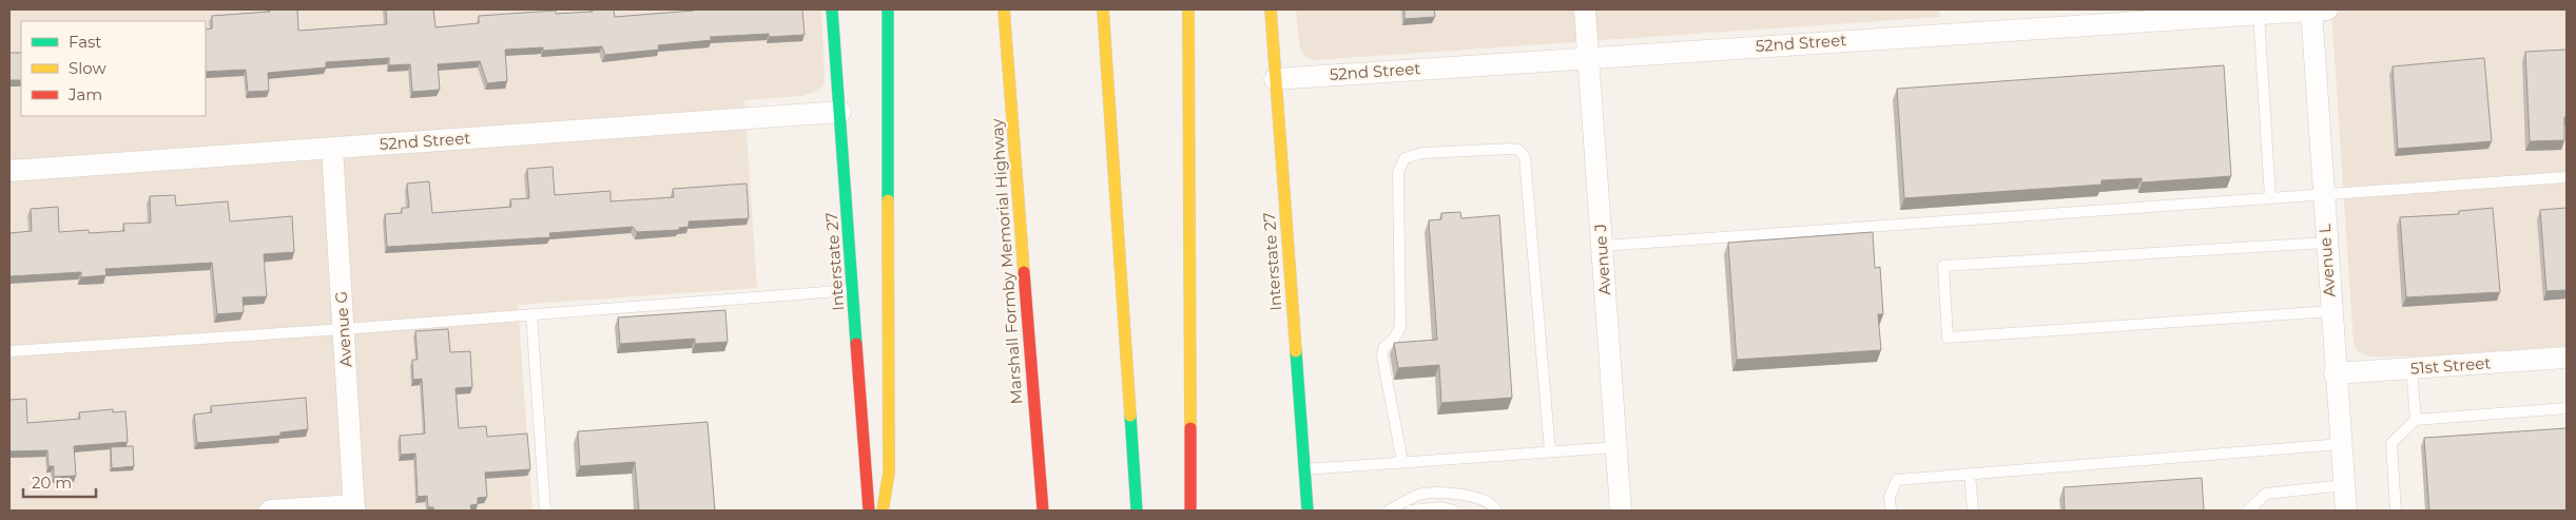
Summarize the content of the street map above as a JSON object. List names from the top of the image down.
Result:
{
  "streets": {
    "main road": ["Interstate 27", "Marshall Formby Memorial Highway"],
    "street": [
      "52nd Street",
      "Avenue J",
      "Avenue L",
      "Avenue G",
      "51st Street"
    ]
  },
  "crossings": [
    ["52nd Street", "Avenue J"],
    ["52nd Street", "Avenue L"],
    ["52nd Street", "Interstate 27"],
    ["52nd Street", "Avenue G"],
    ["Avenue L", "51st Street"]
  ],
  "legend": ["Fast", "Slow", "Jam"],
  "scale_bar": "20 m"
}
